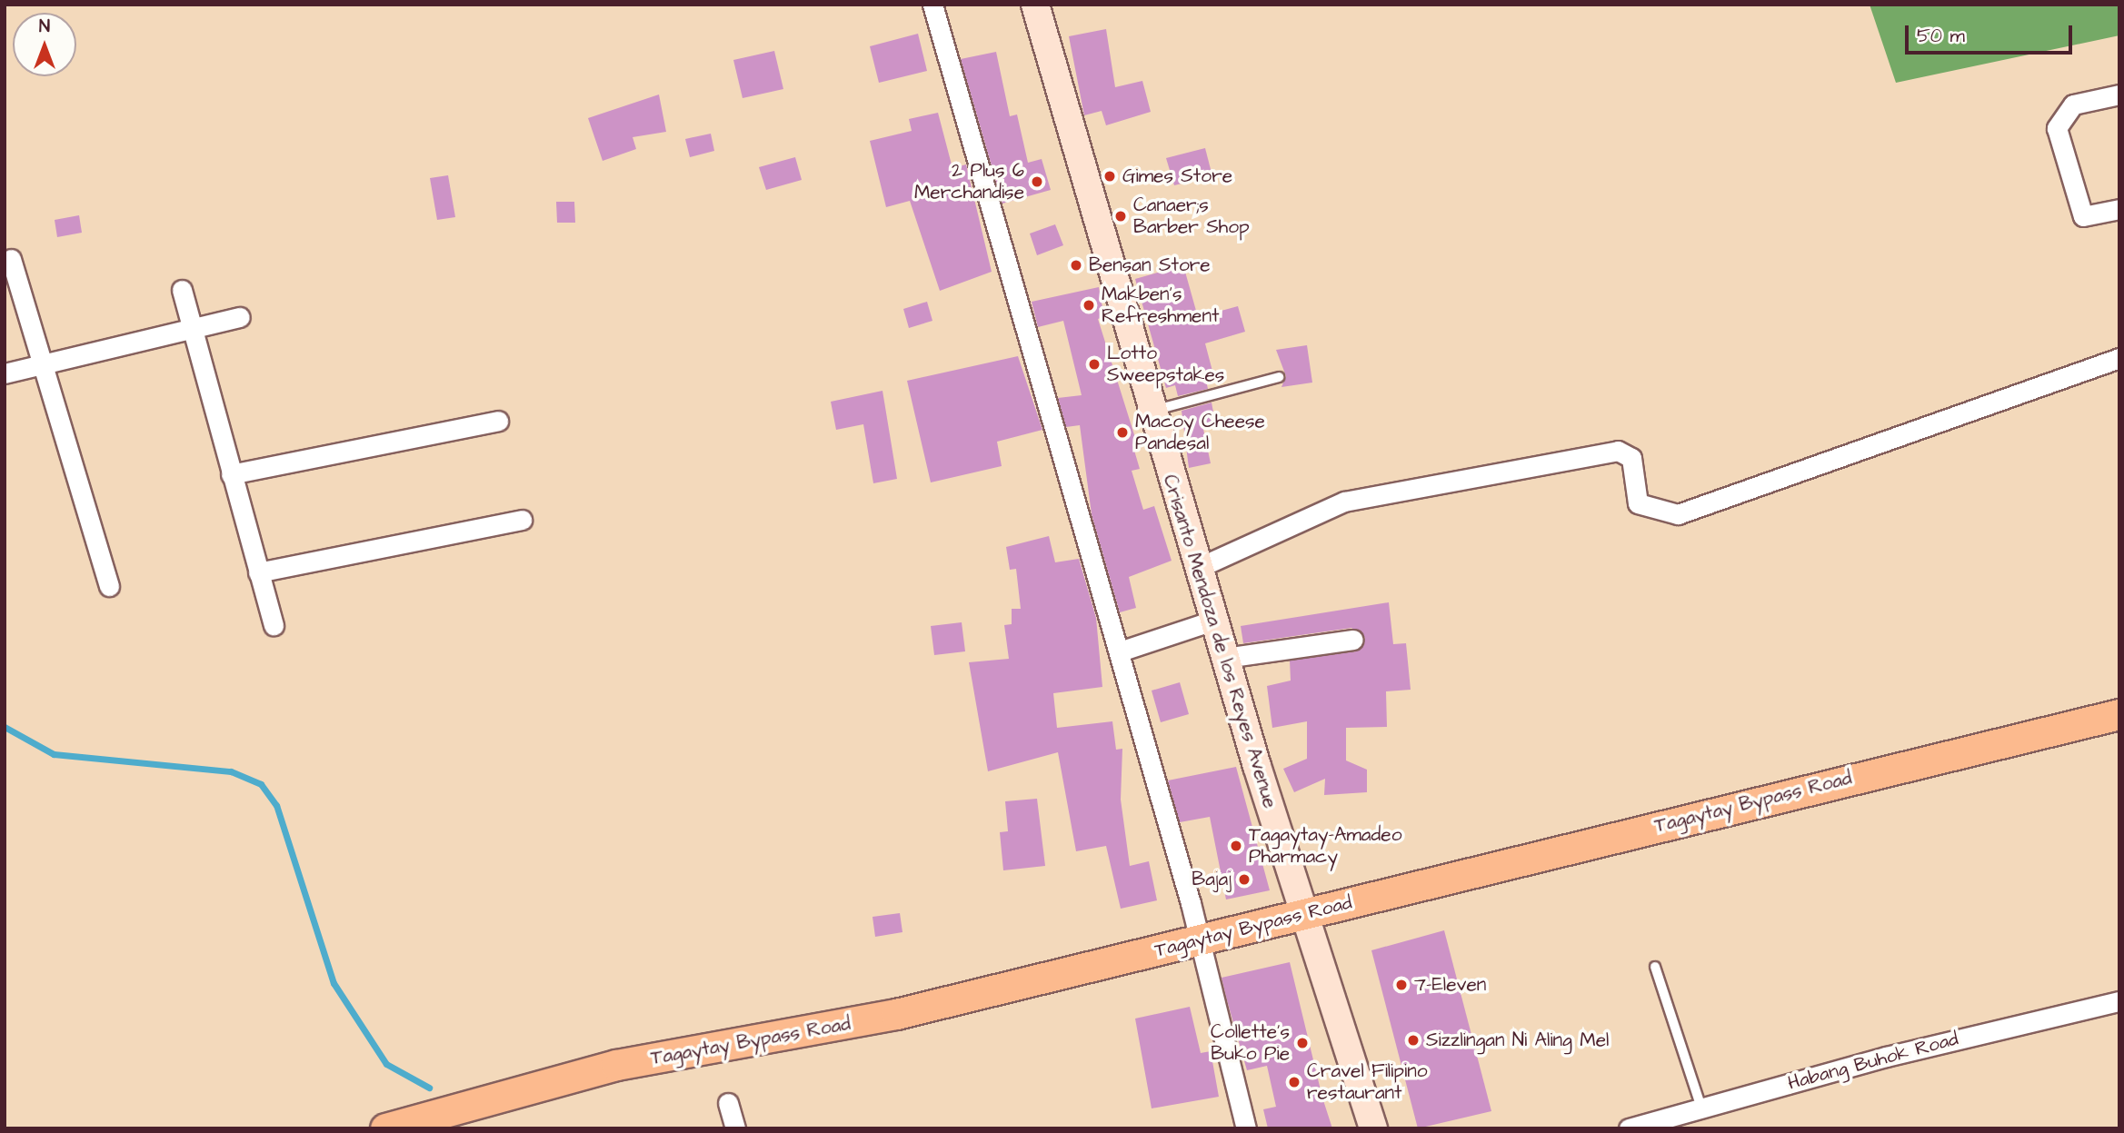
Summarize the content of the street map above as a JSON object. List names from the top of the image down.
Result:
{
  "streets": {
    "main road": ["Crisanto Mendoza de los Reyes Avenue", "Tagaytay Bypass Road"],
    "street": ["Habang Buhok Road"]
  },
  "crossings": [
    ["Crisanto Mendoza de los Reyes Avenue", "Tagaytay Bypass Road"]
  ],
  "places": [
    "Gimes Store",
    "2 Plus 6 Merchandise",
    "Canaer;s Barber Shop",
    "Bensan Store",
    "Makben's Refreshment",
    "Lotto Sweepstakes",
    "Macoy Cheese Pandesal",
    "Tagaytay-Amadeo Pharmacy",
    "Bajaj",
    "7-Eleven",
    "Sizzlingan Ni Aling Mel",
    "Collette's Buko Pie",
    "Cravel Filipino restaurant"
  ],
  "scale_bar": "50 m",
  "north": "top"
}
